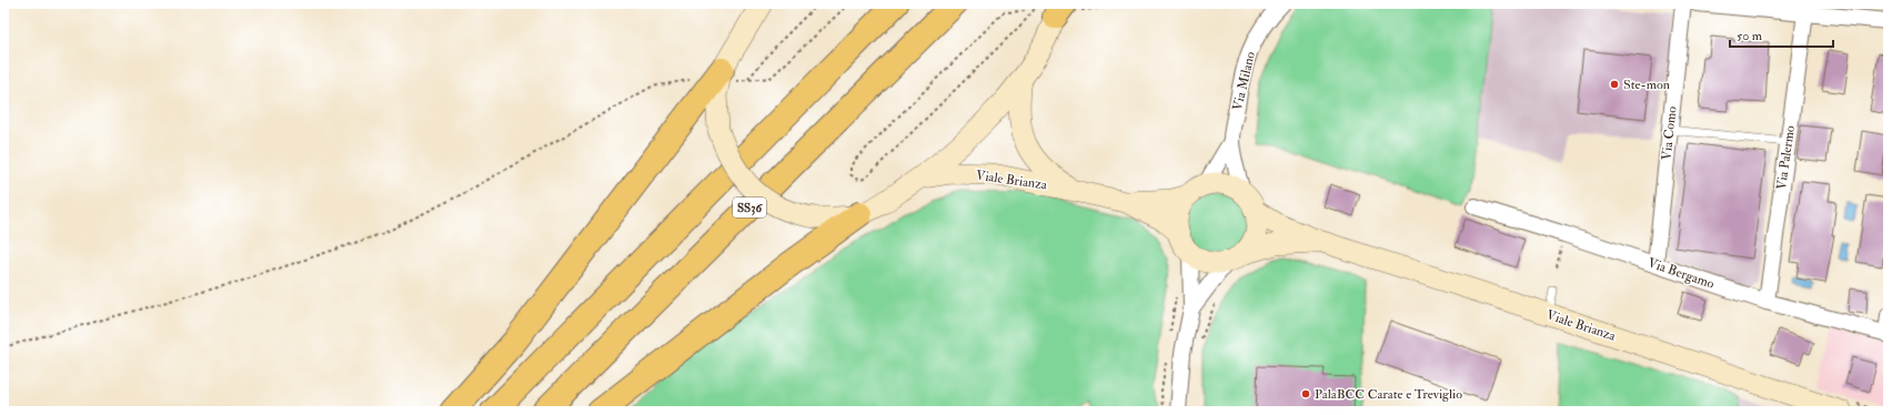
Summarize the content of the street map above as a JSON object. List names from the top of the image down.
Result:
{
  "streets": {
    "highway": ["SS36"],
    "main road": ["Viale Brianza"],
    "street": [
      "Via Milano",
      "Via Como",
      "Via Palermo",
      "Via Bergamo"
    ]
  },
  "crossings": [
    ["Via Milano", "Viale Brianza"],
    ["Via Como", "Via Bergamo"],
    ["Via Palermo", "Via Bergamo"]
  ],
  "places": ["Ste-mon", "PalaBCC Carate e Treviglio"],
  "scale_bar": "50 m"
}
